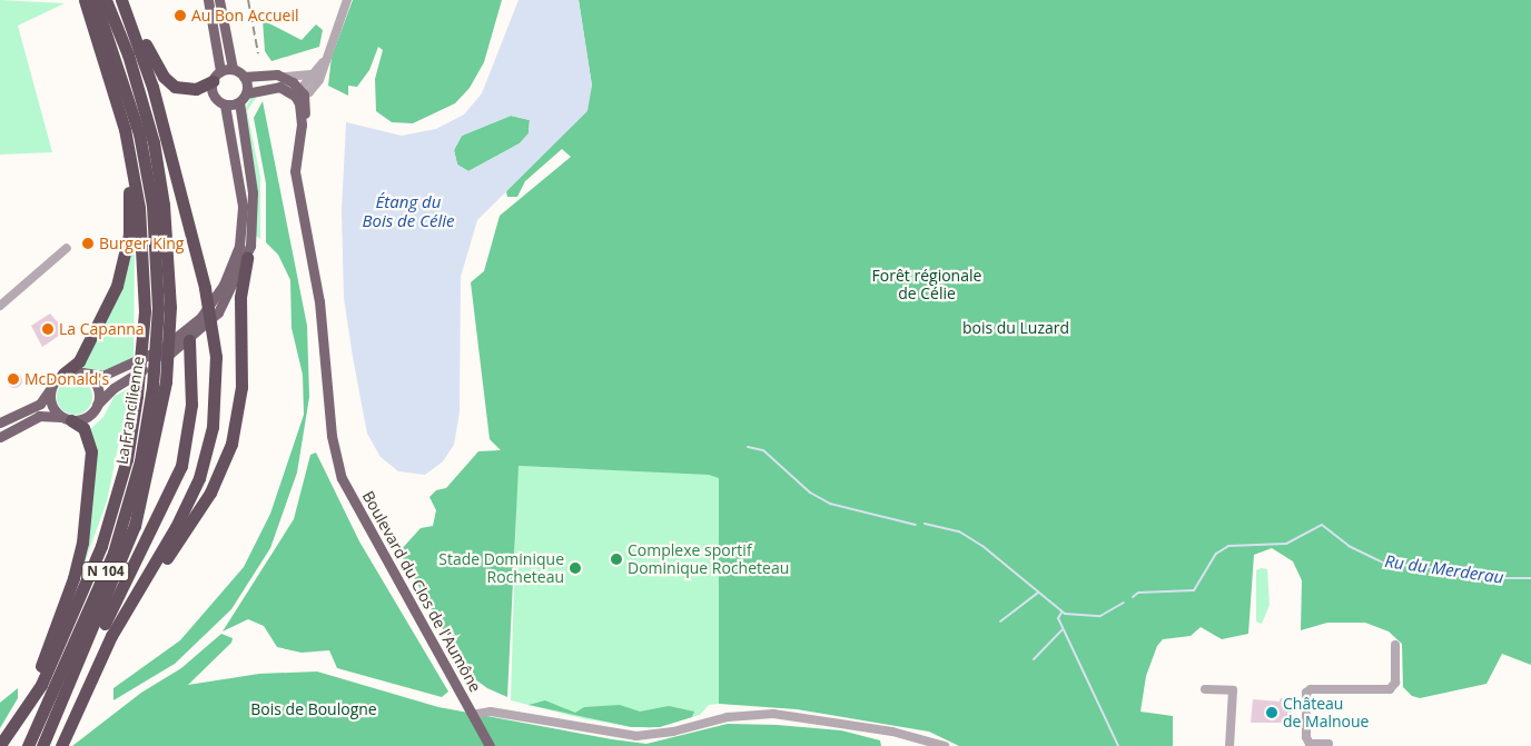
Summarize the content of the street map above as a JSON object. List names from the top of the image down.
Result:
{
  "streets": {
    "highway": ["La Francilienne", "N 104"],
    "main road": ["Boulevard du Clos de l'Aumône"]
  },
  "water": ["Étang du Bois de Célie", "Ru du Merderau"],
  "parks": ["Forêt régionale de Célie", "bois du Luzard", "Bois de Boulogne"],
  "places": [
    "Au Bon Accueil",
    "Burger King",
    "La Capanna",
    "McDonald's",
    "Complexe sportif Dominique Rocheteau",
    "Stade Dominique Rocheteau",
    "Château de Malnoue"
  ]
}
